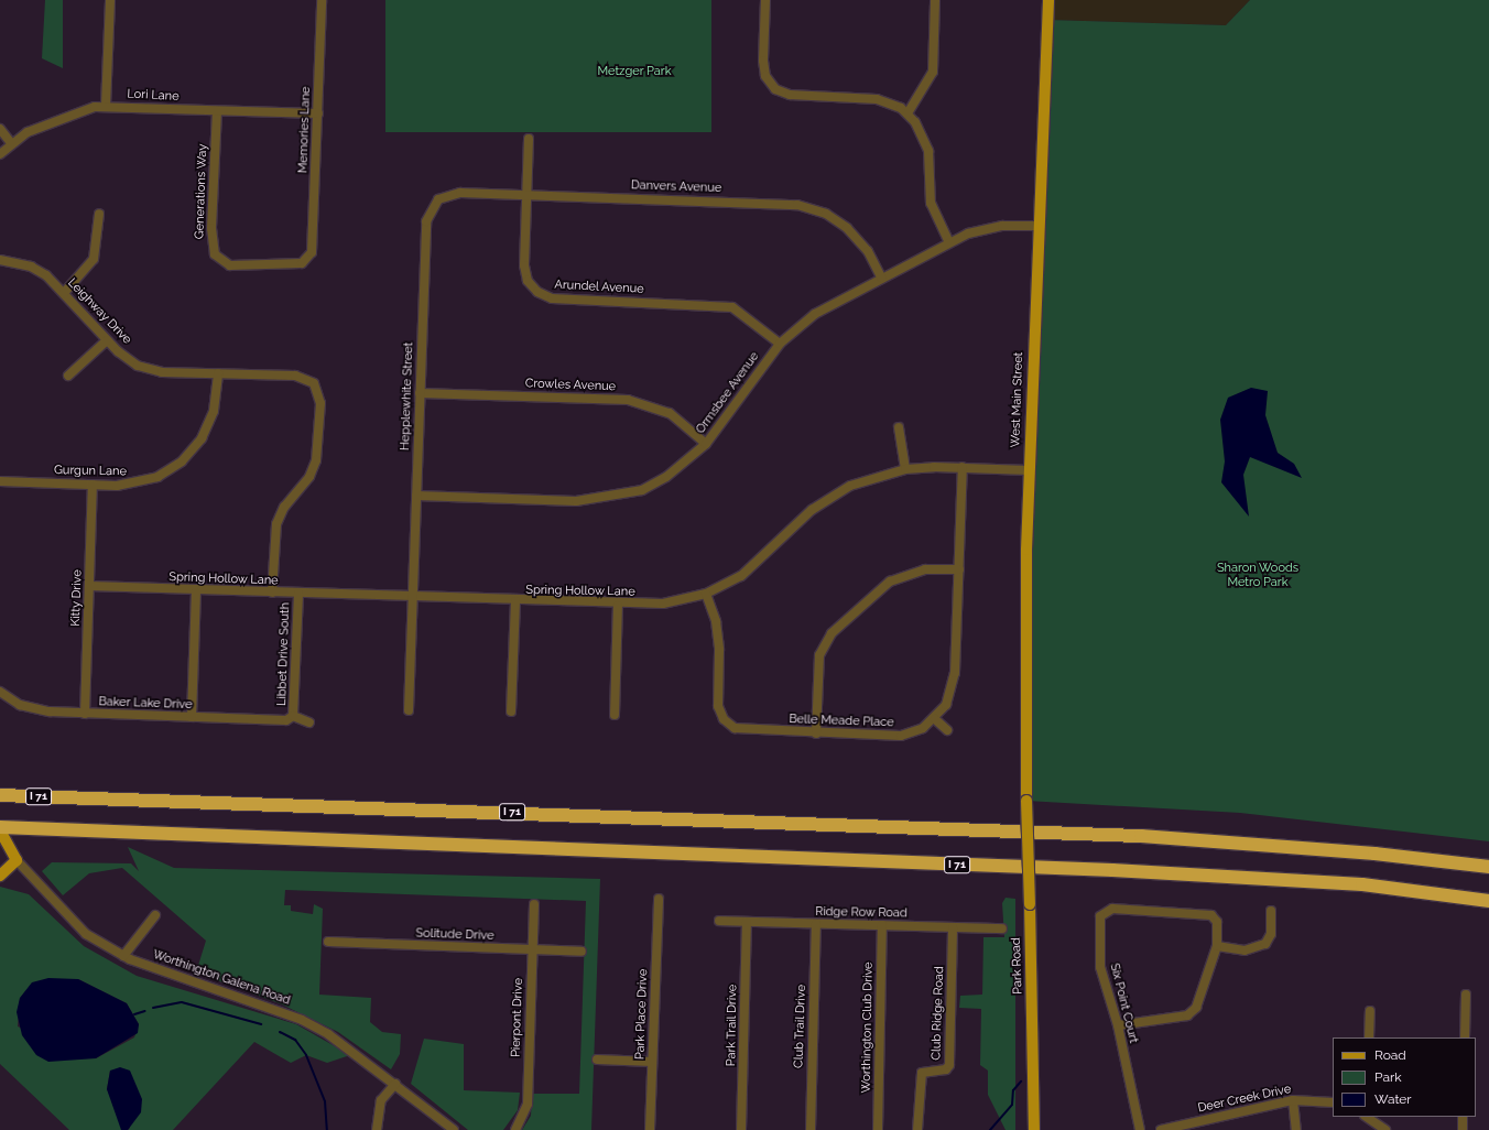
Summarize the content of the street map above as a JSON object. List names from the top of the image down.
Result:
{
  "streets": {
    "highway": ["I 71"],
    "main road": ["West Main Street", "Park Road", "Worthington Galena Road"],
    "street": [
      "Lori Lane",
      "Memories Lane",
      "Danvers Avenue",
      "Generations Way",
      "Arundel Avenue",
      "Leighway Drive",
      "Crowles Avenue",
      "Ormsbee Avenue",
      "Hepplewhite Street",
      "Gurgun Lane",
      "Spring Hollow Lane",
      "Kitty Drive",
      "Libbet Drive South",
      "Baker Lake Drive",
      "Belle Meade Place",
      "Ridge Row Road",
      "Solitude Drive",
      "Six Point Court",
      "Club Ridge Road",
      "Park Place Drive",
      "Pierpont Drive",
      "Park Trail Drive",
      "Club Trail Drive",
      "Worthington Club Drive",
      "Deer Creek Drive"
    ]
  },
  "crossings": [
    ["Lori Lane", "Memories Lane"],
    ["Lori Lane", "Generations Way"],
    ["Memories Lane", "Generations Way"],
    ["Danvers Avenue", "Arundel Avenue"],
    ["Danvers Avenue", "Ormsbee Avenue"],
    ["Danvers Avenue", "Hepplewhite Street"],
    ["Arundel Avenue", "Ormsbee Avenue"],
    ["Leighway Drive", "Gurgun Lane"],
    ["Leighway Drive", "Spring Hollow Lane"],
    ["Crowles Avenue", "Ormsbee Avenue"],
    ["Crowles Avenue", "Hepplewhite Street"],
    ["Ormsbee Avenue", "Hepplewhite Street"],
    ["Ormsbee Avenue", "West Main Street"],
    ["Hepplewhite Street", "Spring Hollow Lane"],
    ["West Main Street", "Spring Hollow Lane"],
    ["West Main Street", "Park Road"],
    ["Gurgun Lane", "Kitty Drive"],
    ["Spring Hollow Lane", "Kitty Drive"],
    ["Spring Hollow Lane", "Libbet Drive South"],
    ["Spring Hollow Lane", "Belle Meade Place"],
    ["Kitty Drive", "Baker Lake Drive"],
    ["Libbet Drive South", "Baker Lake Drive"],
    ["Ridge Row Road", "Club Ridge Road"],
    ["Ridge Row Road", "Park Trail Drive"],
    ["Ridge Row Road", "Club Trail Drive"],
    ["Ridge Row Road", "Worthington Club Drive"],
    ["Solitude Drive", "Pierpont Drive"]
  ],
  "parks": ["Metzger Park", "Sharon Woods Metro Park"],
  "legend": ["Road", "Park", "Water"]
}
